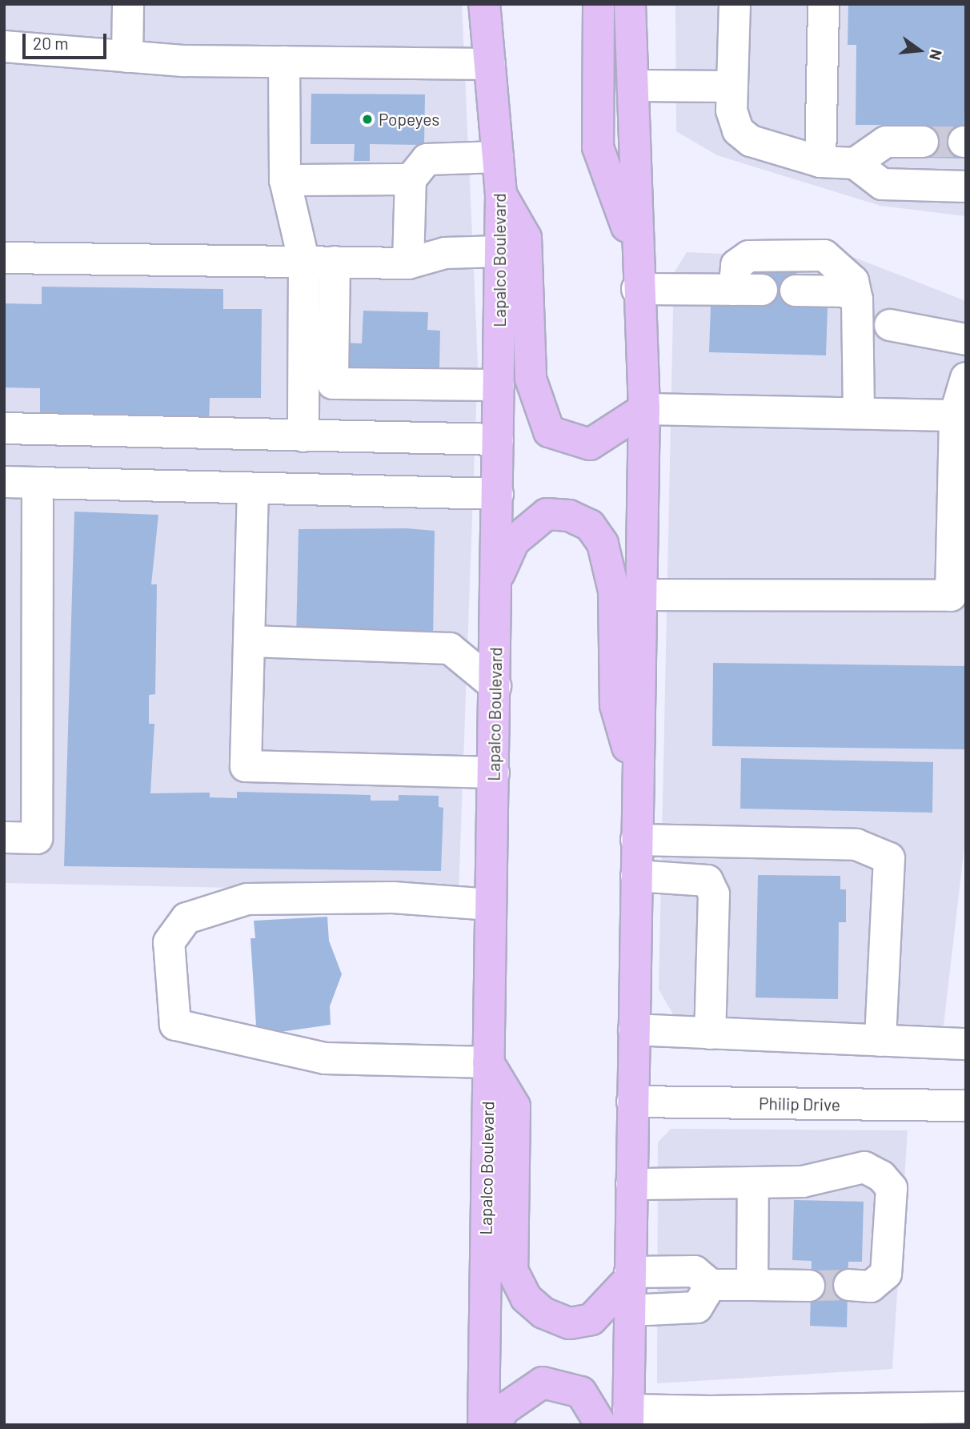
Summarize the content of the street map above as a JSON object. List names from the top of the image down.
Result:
{
  "streets": {
    "main road": ["Lapalco Boulevard"],
    "street": ["Philip Drive"]
  },
  "places": ["Popeyes"],
  "scale_bar": "20 m",
  "north": "right"
}
